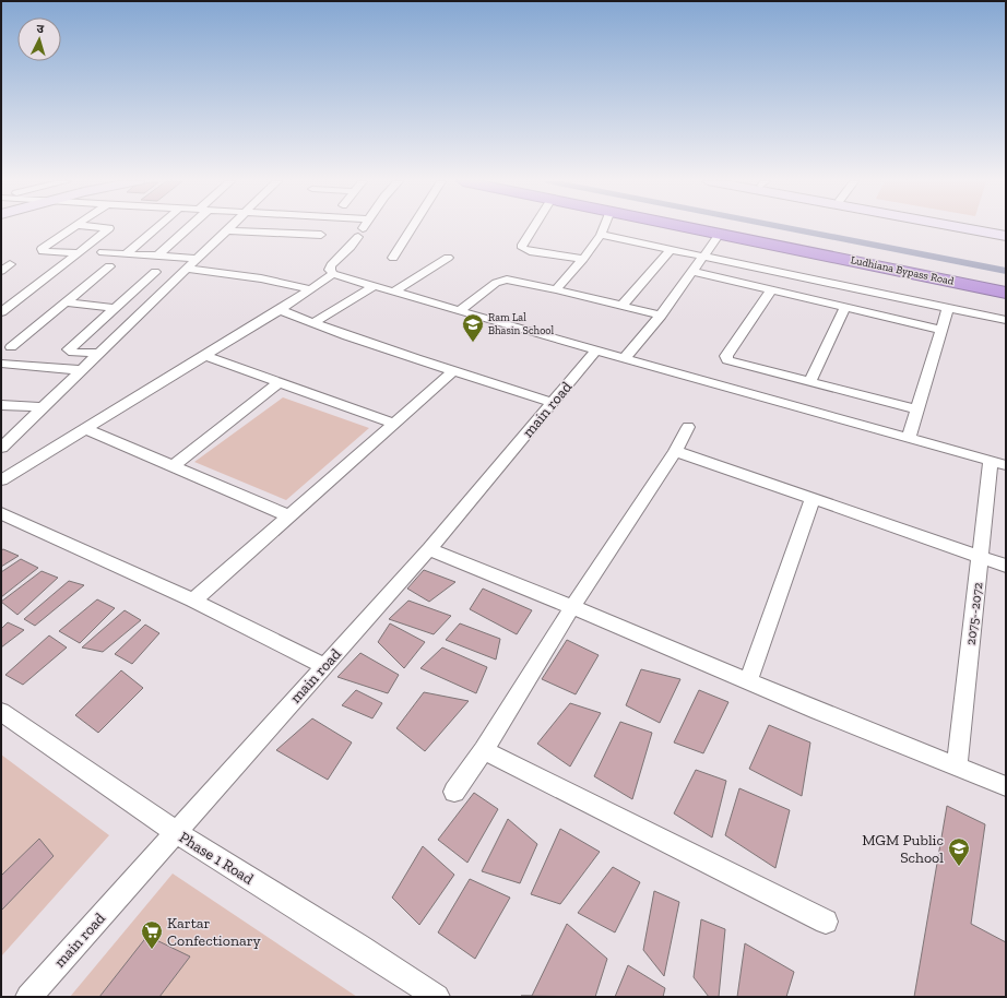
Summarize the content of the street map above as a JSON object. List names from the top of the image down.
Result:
{
  "streets": {
    "highway": ["Ludhiana Bypass Road"],
    "street": ["main road", "2075--2072", "Phase 1 Road"]
  },
  "crossings": [
    ["main road", "Phase 1 Road"]
  ],
  "places": {
    "school or university": ["Ram Lal Bhasin School", "MGM Public School"],
    "supermarket": ["Kartar Confectionary"]
  },
  "north": "top"
}
